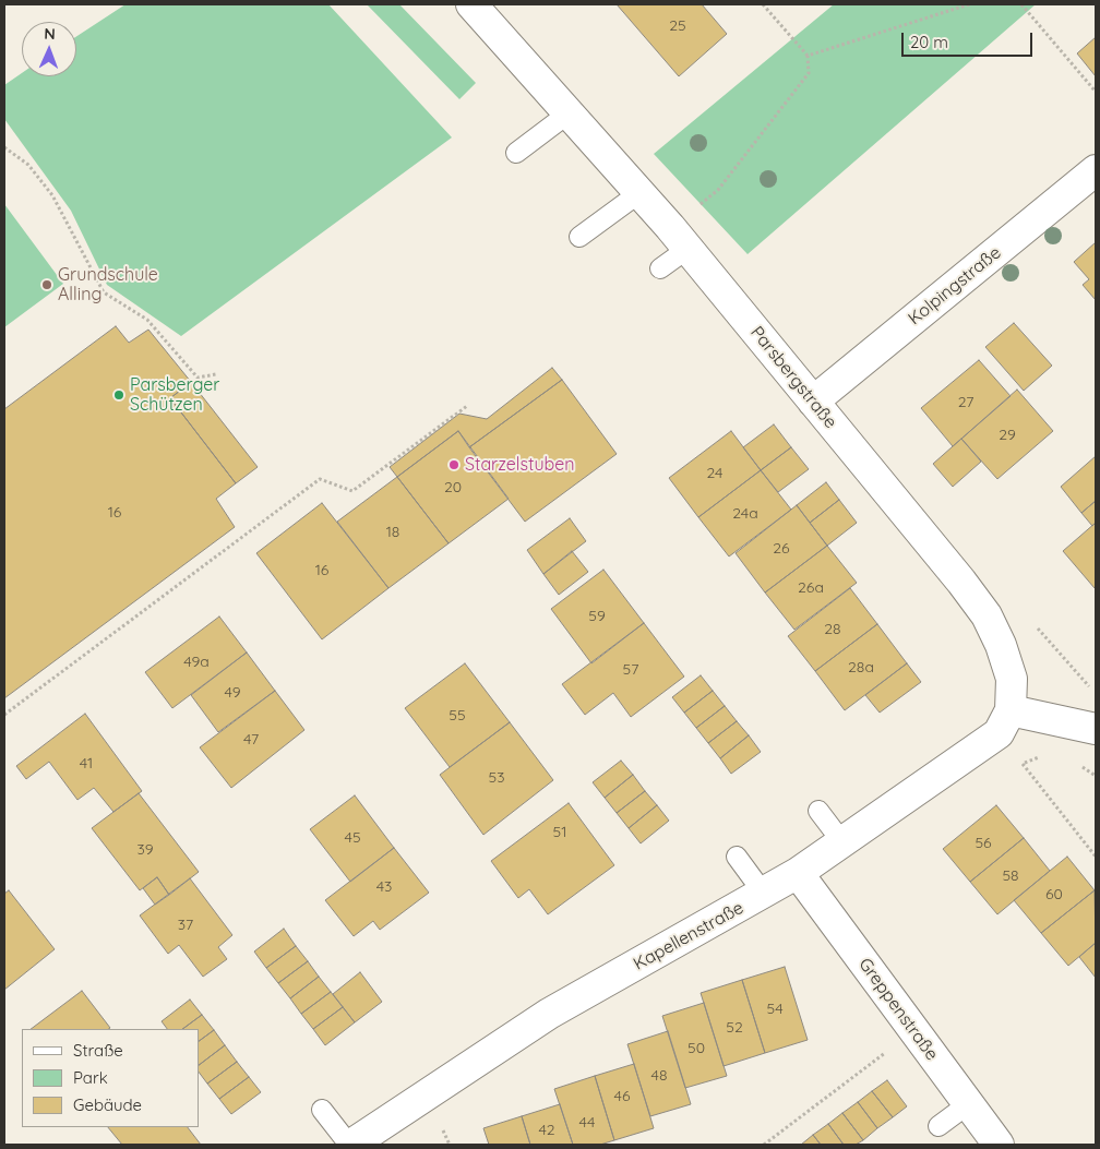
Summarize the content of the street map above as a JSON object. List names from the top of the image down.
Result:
{
  "streets": {
    "street": [
      "Kolpingstraße",
      "Parsbergstraße",
      "Kapellenstraße",
      "Greppenstraße"
    ]
  },
  "crossings": [
    ["Kolpingstraße", "Parsbergstraße"],
    ["Parsbergstraße", "Kapellenstraße"],
    ["Kapellenstraße", "Greppenstraße"]
  ],
  "places": ["Grundschule Alling", "Parsberger Schützen", "Starzelstuben"],
  "house_numbers": [
    "25",
    "27",
    "29",
    "24",
    "20",
    "16",
    "24a",
    "18",
    "26",
    "16",
    "26a",
    "59",
    "28",
    "49a",
    "28a",
    "57",
    "49",
    "55",
    "47",
    "41",
    "53",
    "51",
    "45",
    "56",
    "39",
    "58",
    "43",
    "60",
    "37",
    "54",
    "52",
    "50",
    "48",
    "46",
    "44",
    "42"
  ],
  "legend": ["Straße", "Park", "Gebäude"],
  "scale_bar": "20 m",
  "north": "top"
}
